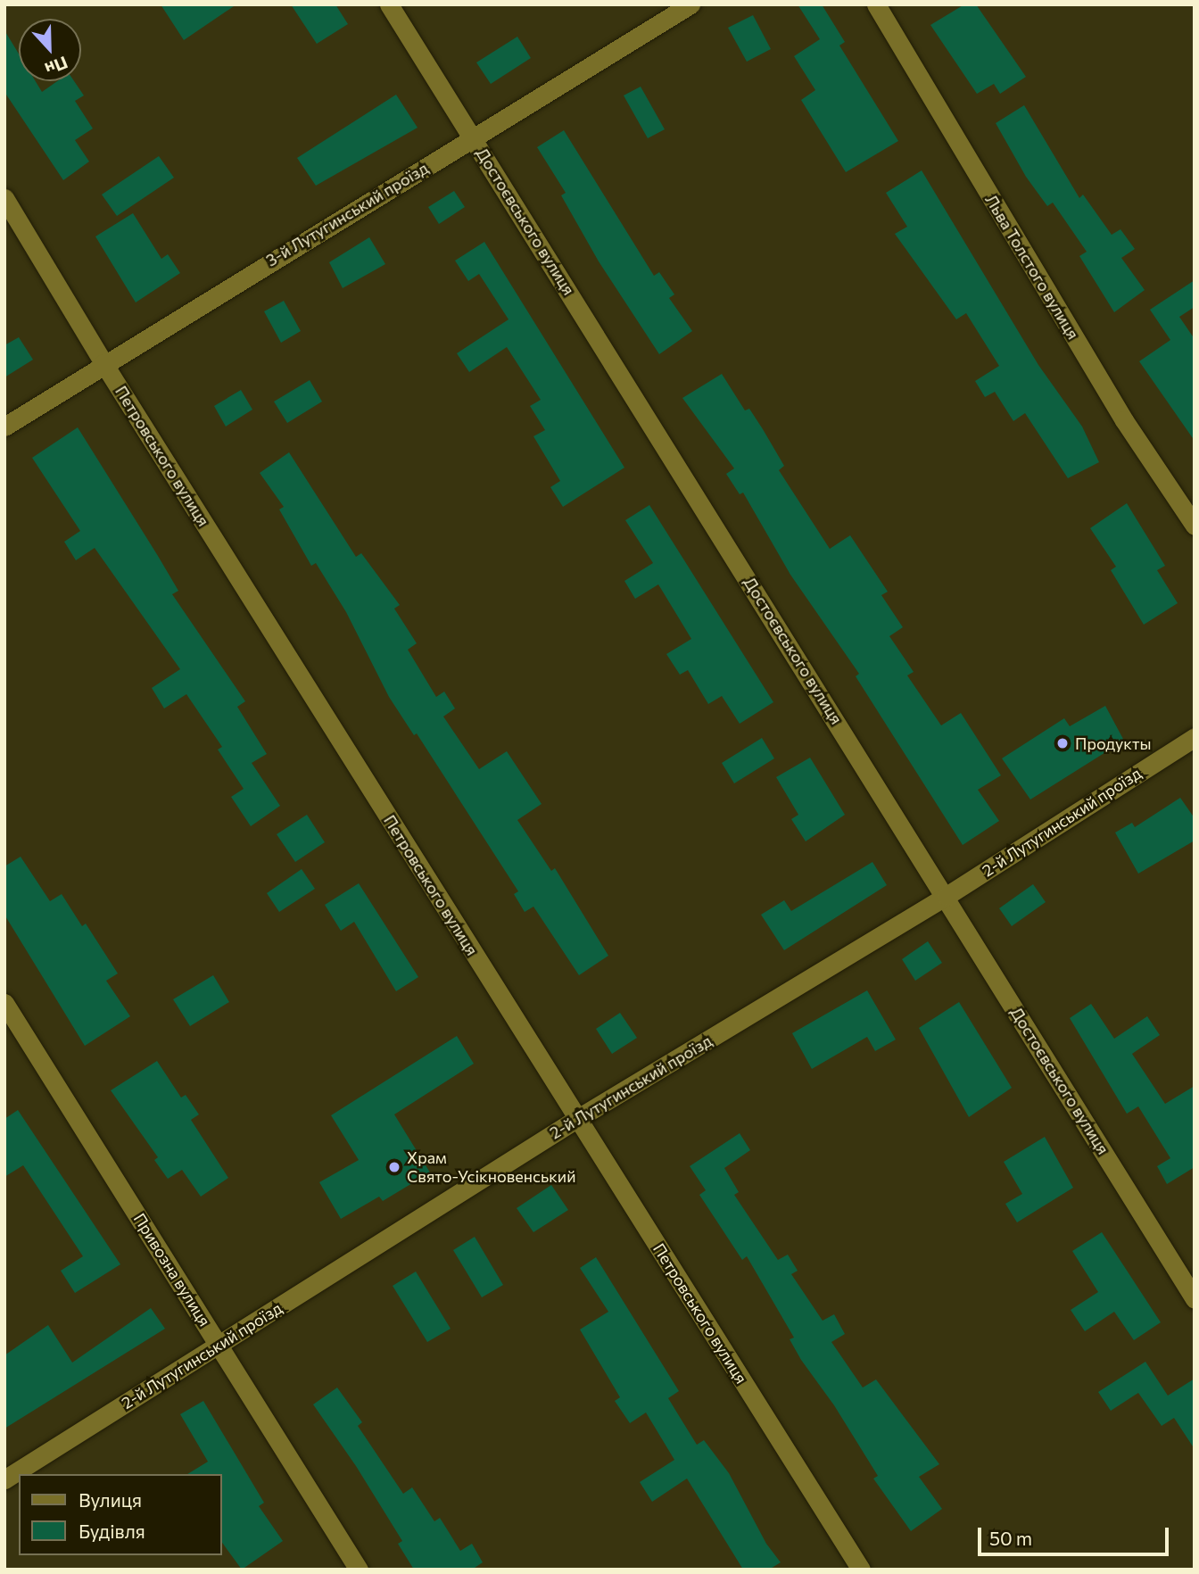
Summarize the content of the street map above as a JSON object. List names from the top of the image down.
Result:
{
  "streets": {
    "street": [
      "3-й Лутугинський проїзд",
      "Достоєвського вулиця",
      "Льва Толстого вулиця",
      "Петровського вулиця",
      "2-й Лутугинський проїзд",
      "Привозна вулиця"
    ]
  },
  "crossings": [
    ["3-й Лутугинський проїзд", "Достоєвського вулиця"],
    ["3-й Лутугинський проїзд", "Петровського вулиця"],
    ["Достоєвського вулиця", "2-й Лутугинський проїзд"],
    ["Петровського вулиця", "2-й Лутугинський проїзд"],
    ["2-й Лутугинський проїзд", "Привозна вулиця"]
  ],
  "places": ["Продукты", "Храм Свято-Усікновенський"],
  "legend": ["Вулиця", "Будівля"],
  "scale_bar": "50 m",
  "north": "bottom"
}
